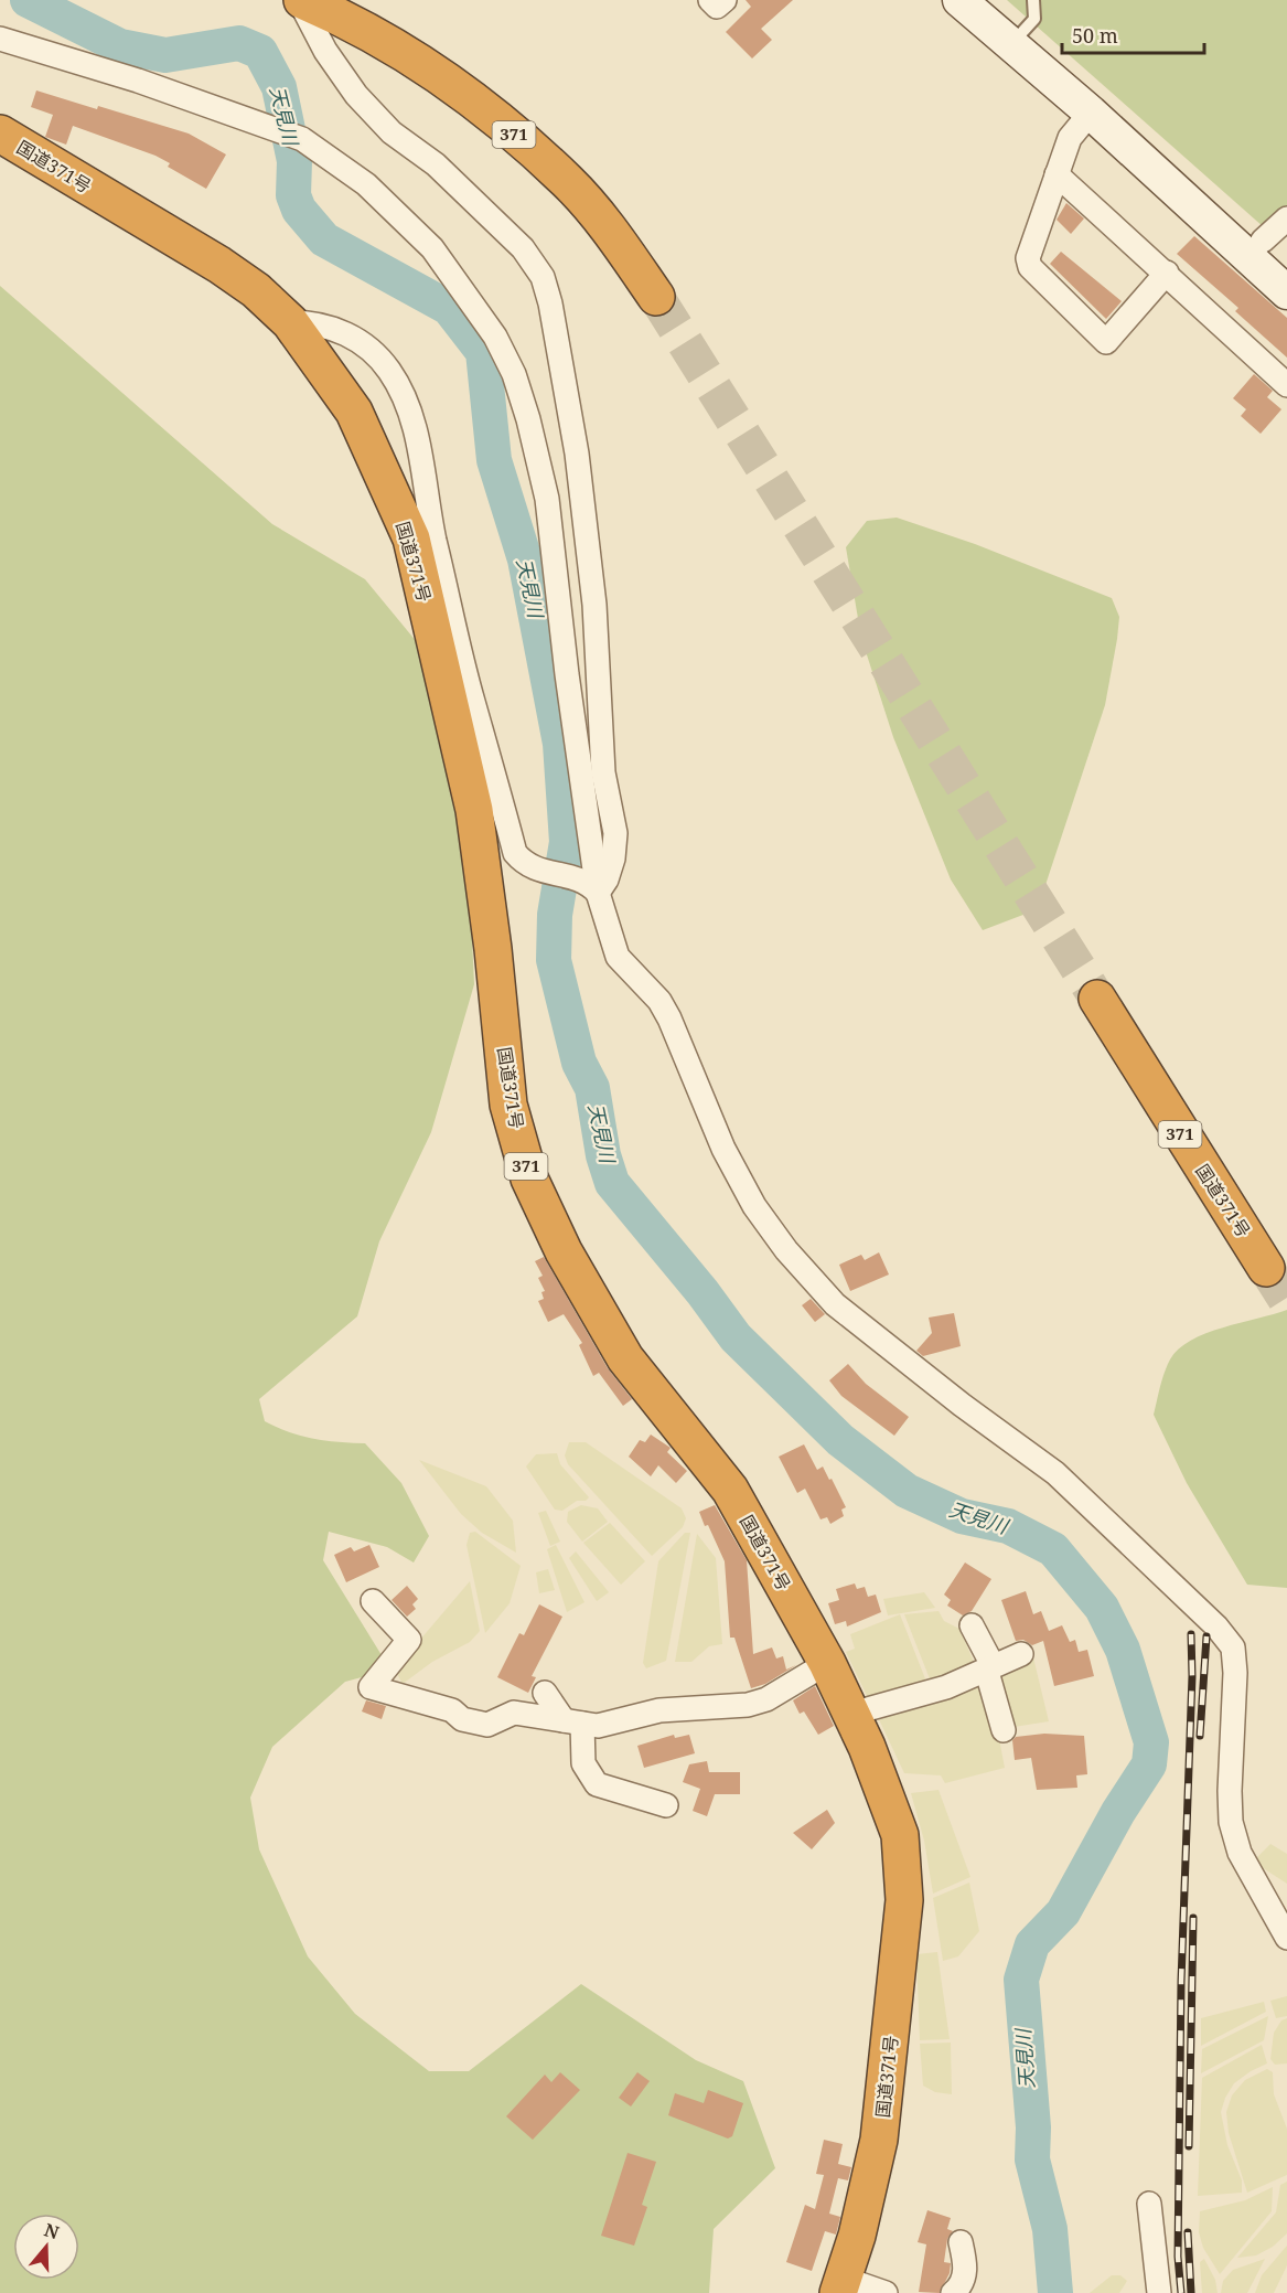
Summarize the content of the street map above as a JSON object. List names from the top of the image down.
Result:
{
  "streets": {
    "highway": ["371", "国道371号"]
  },
  "water": ["天見川"],
  "scale_bar": "50 m",
  "north": "top"
}
